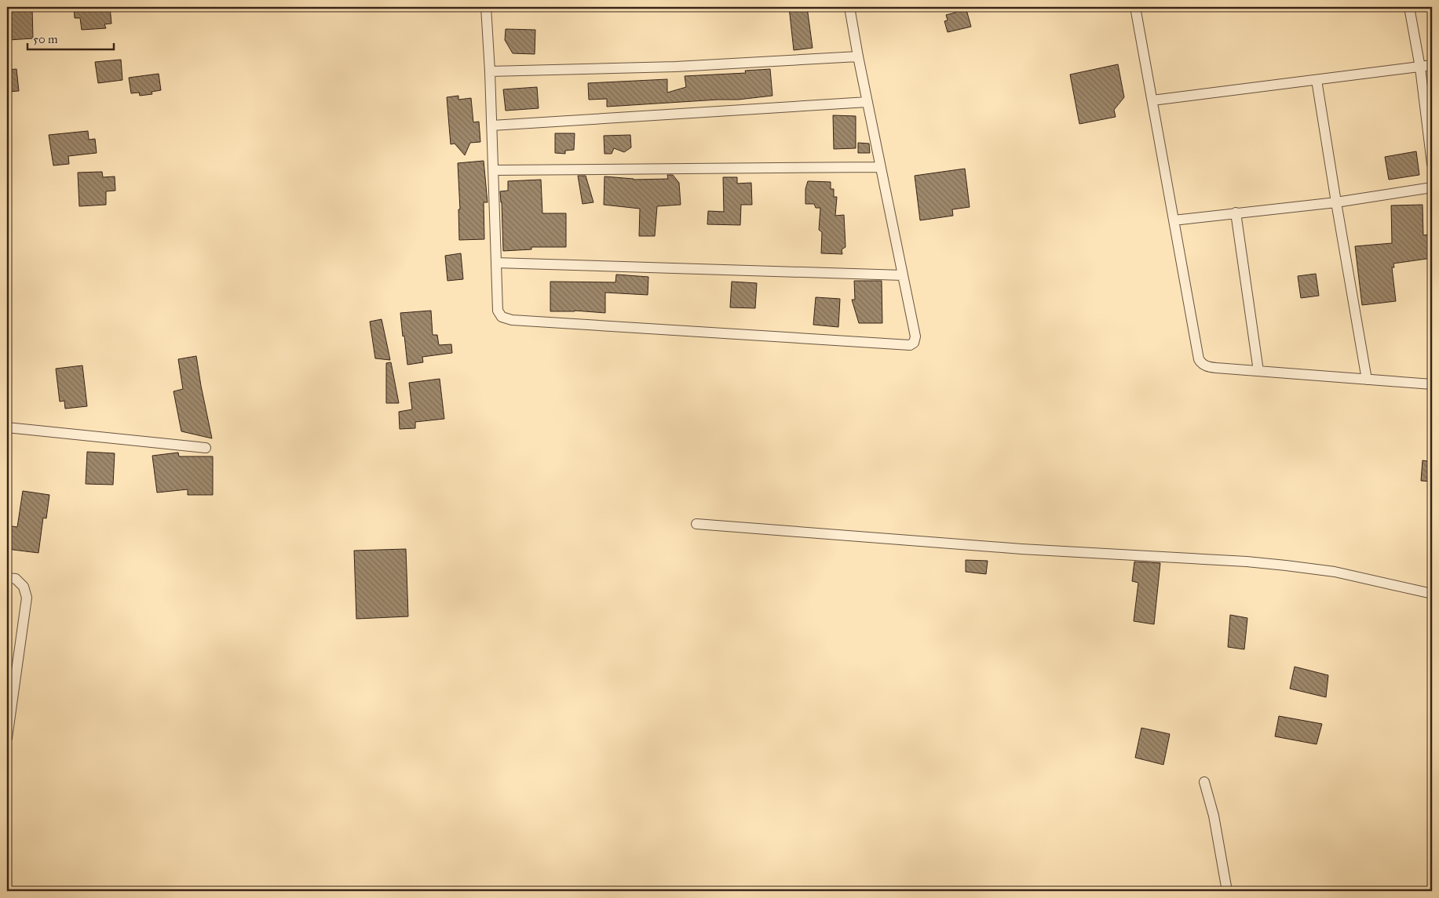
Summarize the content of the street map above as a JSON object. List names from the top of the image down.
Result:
{
  "scale_bar": "50 m"
}
